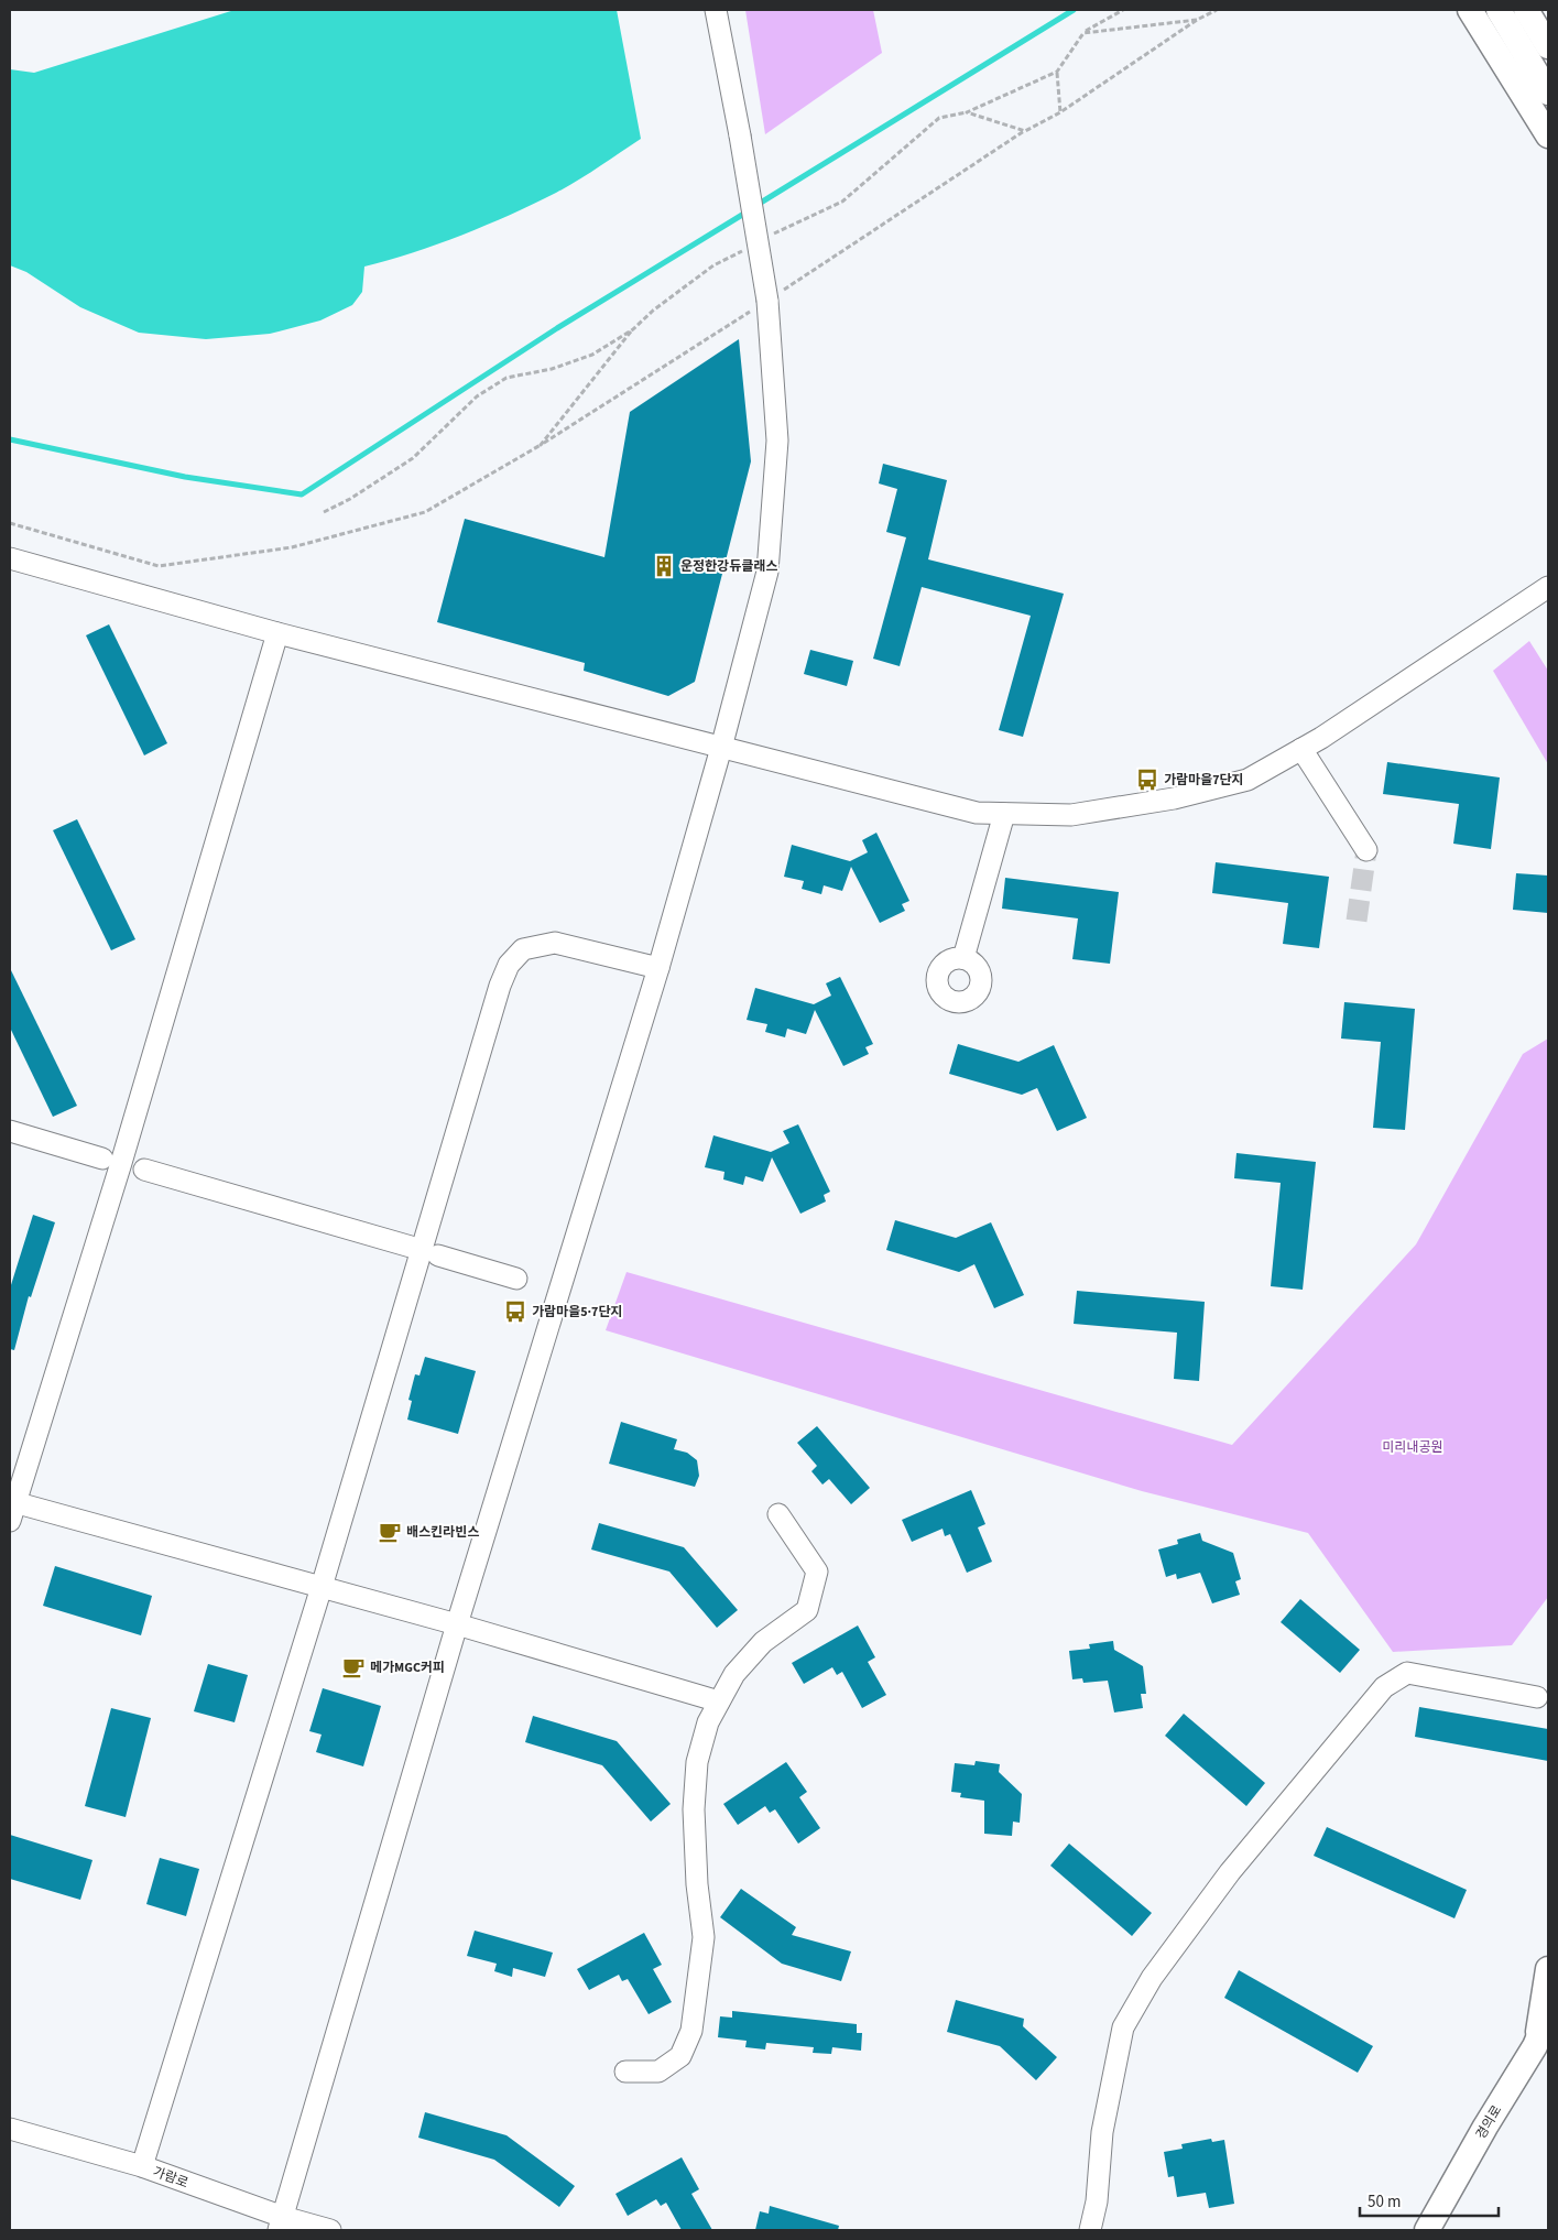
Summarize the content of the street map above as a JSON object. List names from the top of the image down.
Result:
{
  "streets": {
    "main road": ["경의로"],
    "street": ["가람로"]
  },
  "parks": ["미리내공원"],
  "places": {
    "building": ["운정한강듀클래스"],
    "bus stop": ["가람마을7단지", "가람마을5·7단지"],
    "cafe": ["배스킨라빈스", "메가MGC커피"]
  },
  "scale_bar": "50 m"
}
